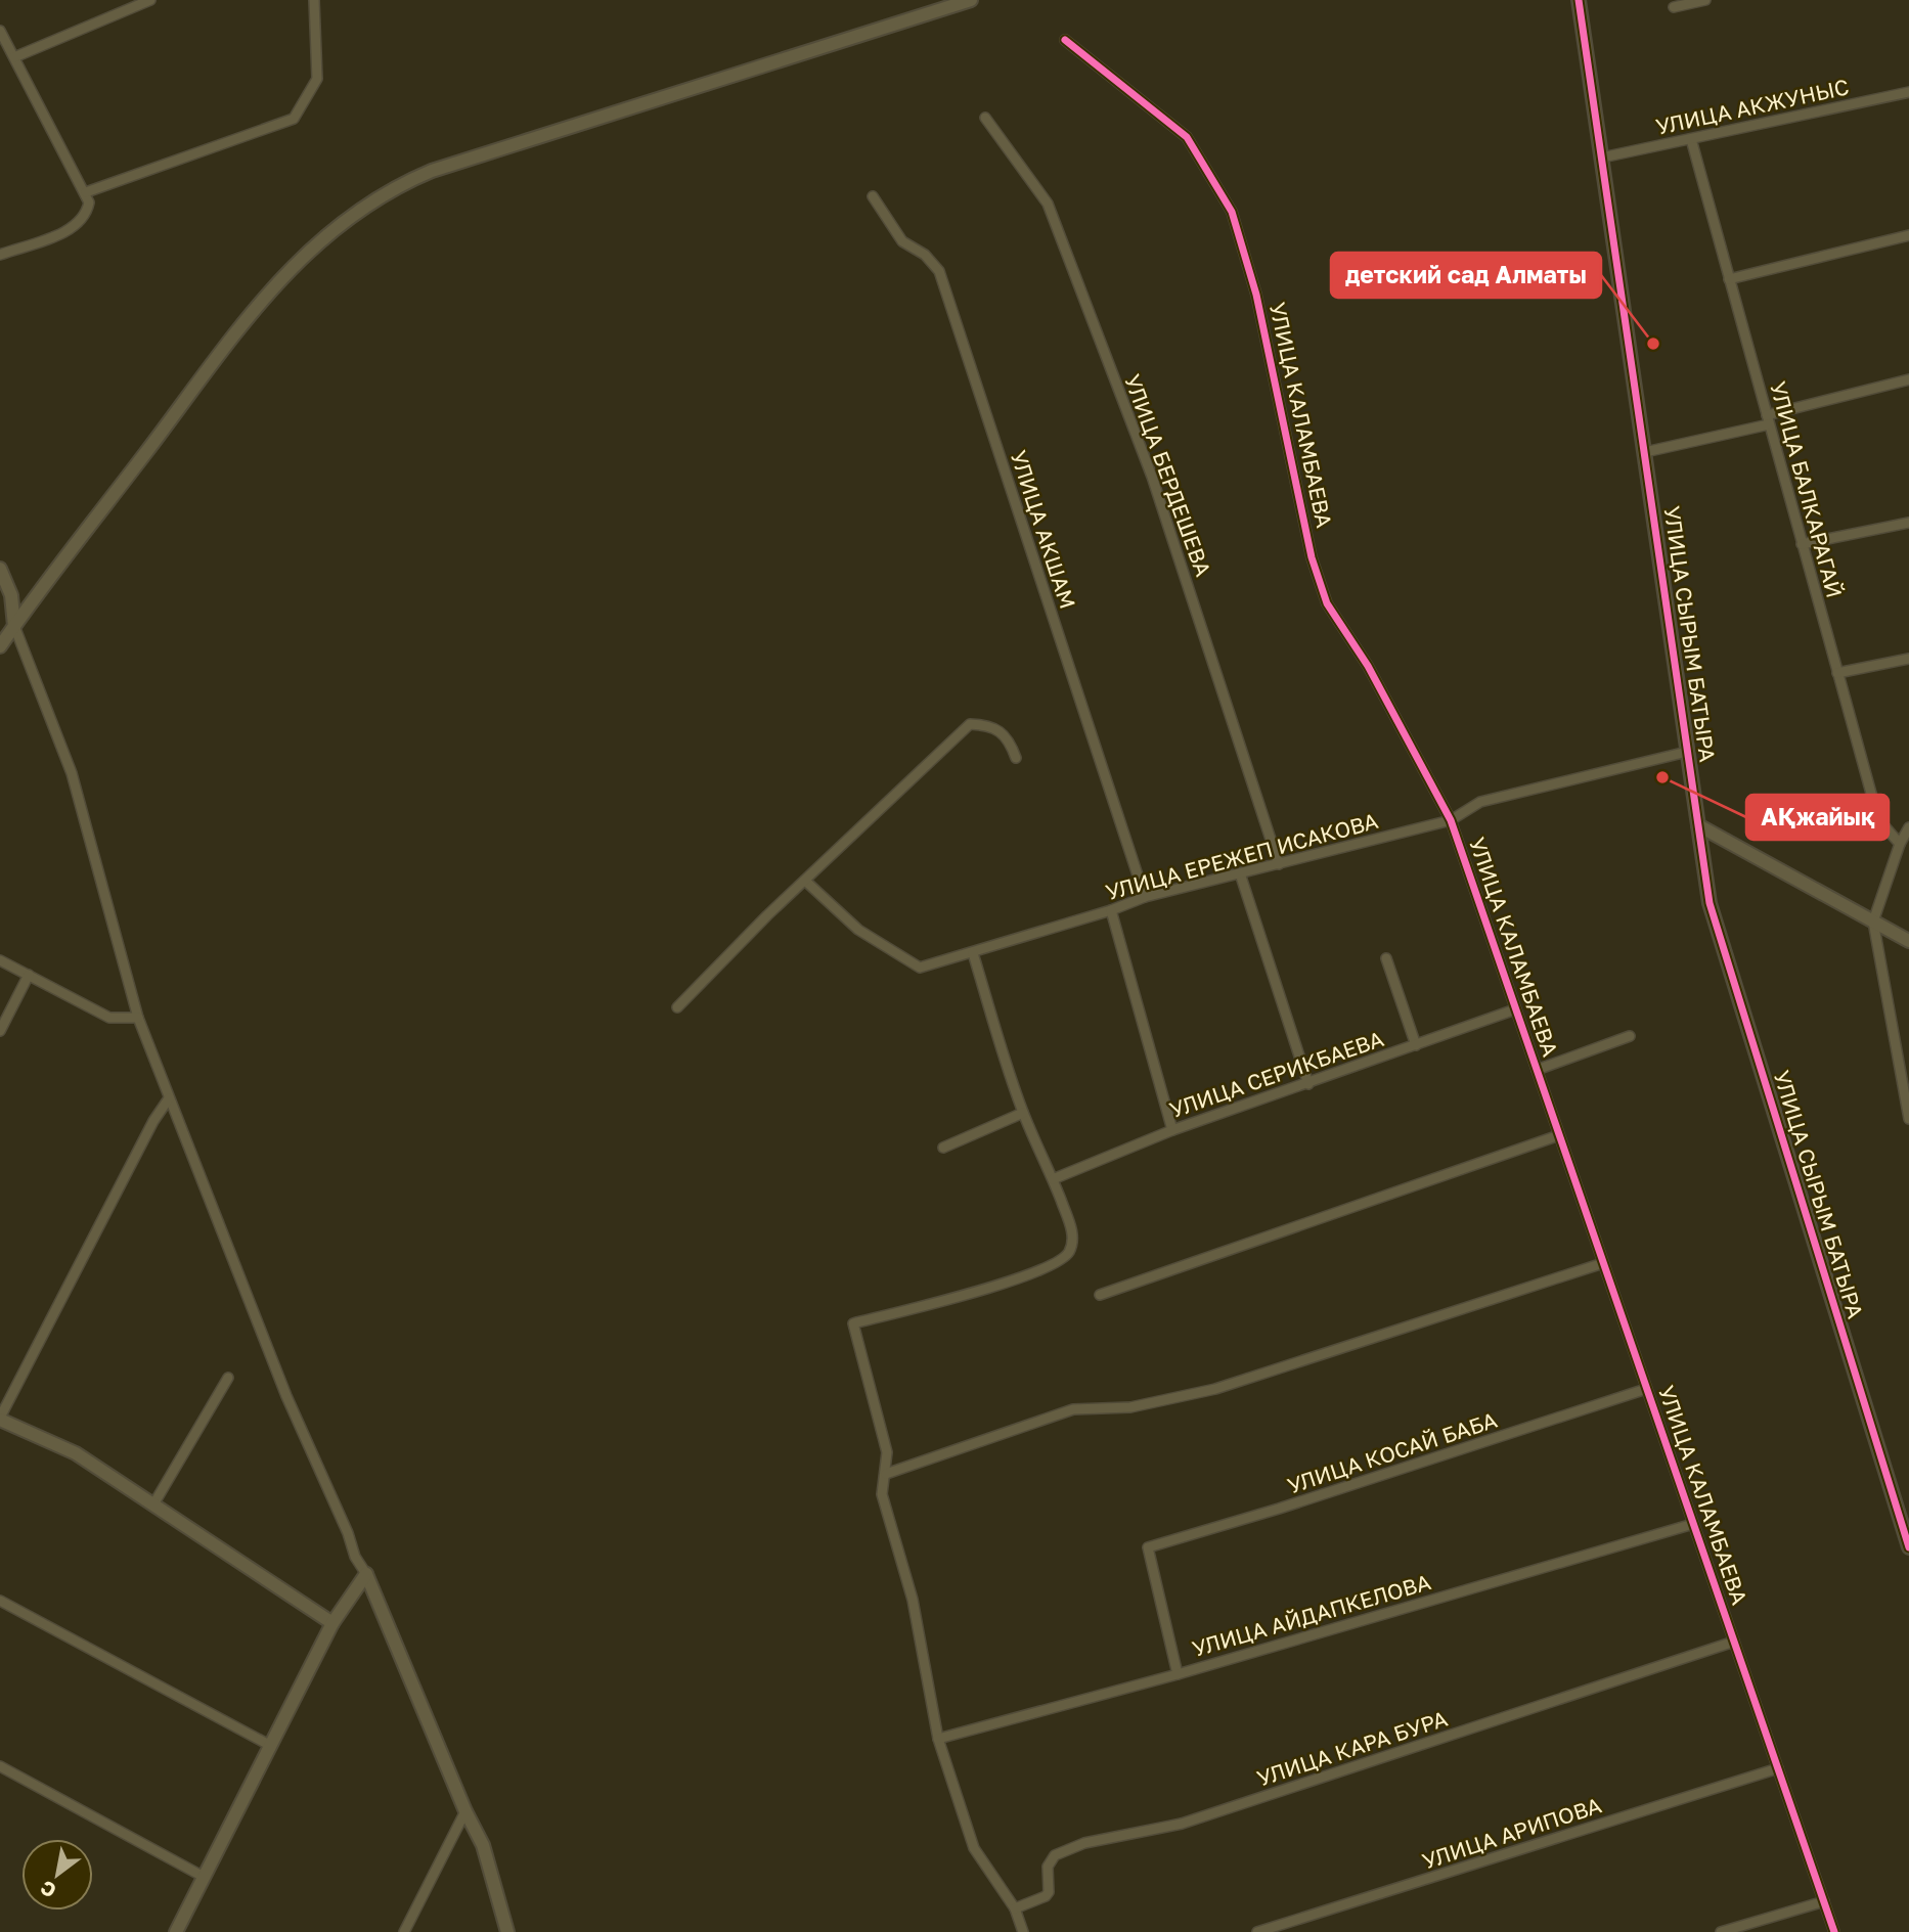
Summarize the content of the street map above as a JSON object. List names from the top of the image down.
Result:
{
  "streets": {
    "street": [
      "УЛИЦА АКЖУНЫС",
      "УЛИЦА КАЛАМБАЕВА",
      "УЛИЦА БЕРДЕШЕВА",
      "УЛИЦА БАЛКАРАГАЙ",
      "УЛИЦА АКШАМ",
      "УЛИЦА СЫРЫМ БАТЫРА",
      "УЛИЦА ЕРЕЖЕП ИСАКОВА",
      "УЛИЦА СЕРИКБАЕВА",
      "УЛИЦА КОСАЙ БАБА",
      "УЛИЦА АЙДАПКЕЛОВА",
      "УЛИЦА КАРА БУРА",
      "УЛИЦА АРИПОВА"
    ]
  },
  "crossings": [
    ["УЛИЦА АКЖУНЫС", "УЛИЦА БАЛКАРАГАЙ"],
    ["УЛИЦА АКЖУНЫС", "УЛИЦА СЫРЫМ БАТЫРА"],
    ["УЛИЦА КАЛАМБАЕВА", "УЛИЦА ЕРЕЖЕП ИСАКОВА"],
    ["УЛИЦА КАЛАМБАЕВА", "УЛИЦА СЕРИКБАЕВА"],
    ["УЛИЦА КАЛАМБАЕВА", "УЛИЦА КОСАЙ БАБА"],
    ["УЛИЦА КАЛАМБАЕВА", "УЛИЦА АЙДАПКЕЛОВА"],
    ["УЛИЦА КАЛАМБАЕВА", "УЛИЦА КАРА БУРА"],
    ["УЛИЦА КАЛАМБАЕВА", "УЛИЦА АРИПОВА"],
    ["УЛИЦА БЕРДЕШЕВА", "УЛИЦА ЕРЕЖЕП ИСАКОВА"],
    ["УЛИЦА АКШАМ", "УЛИЦА ЕРЕЖЕП ИСАКОВА"],
    ["УЛИЦА СЫРЫМ БАТЫРА", "УЛИЦА ЕРЕЖЕП ИСАКОВА"],
    ["УЛИЦА КОСАЙ БАБА", "УЛИЦА АЙДАПКЕЛОВА"]
  ],
  "places": ["детский сад Алматы", "АҚжайық"],
  "north": "bottom left"
}
